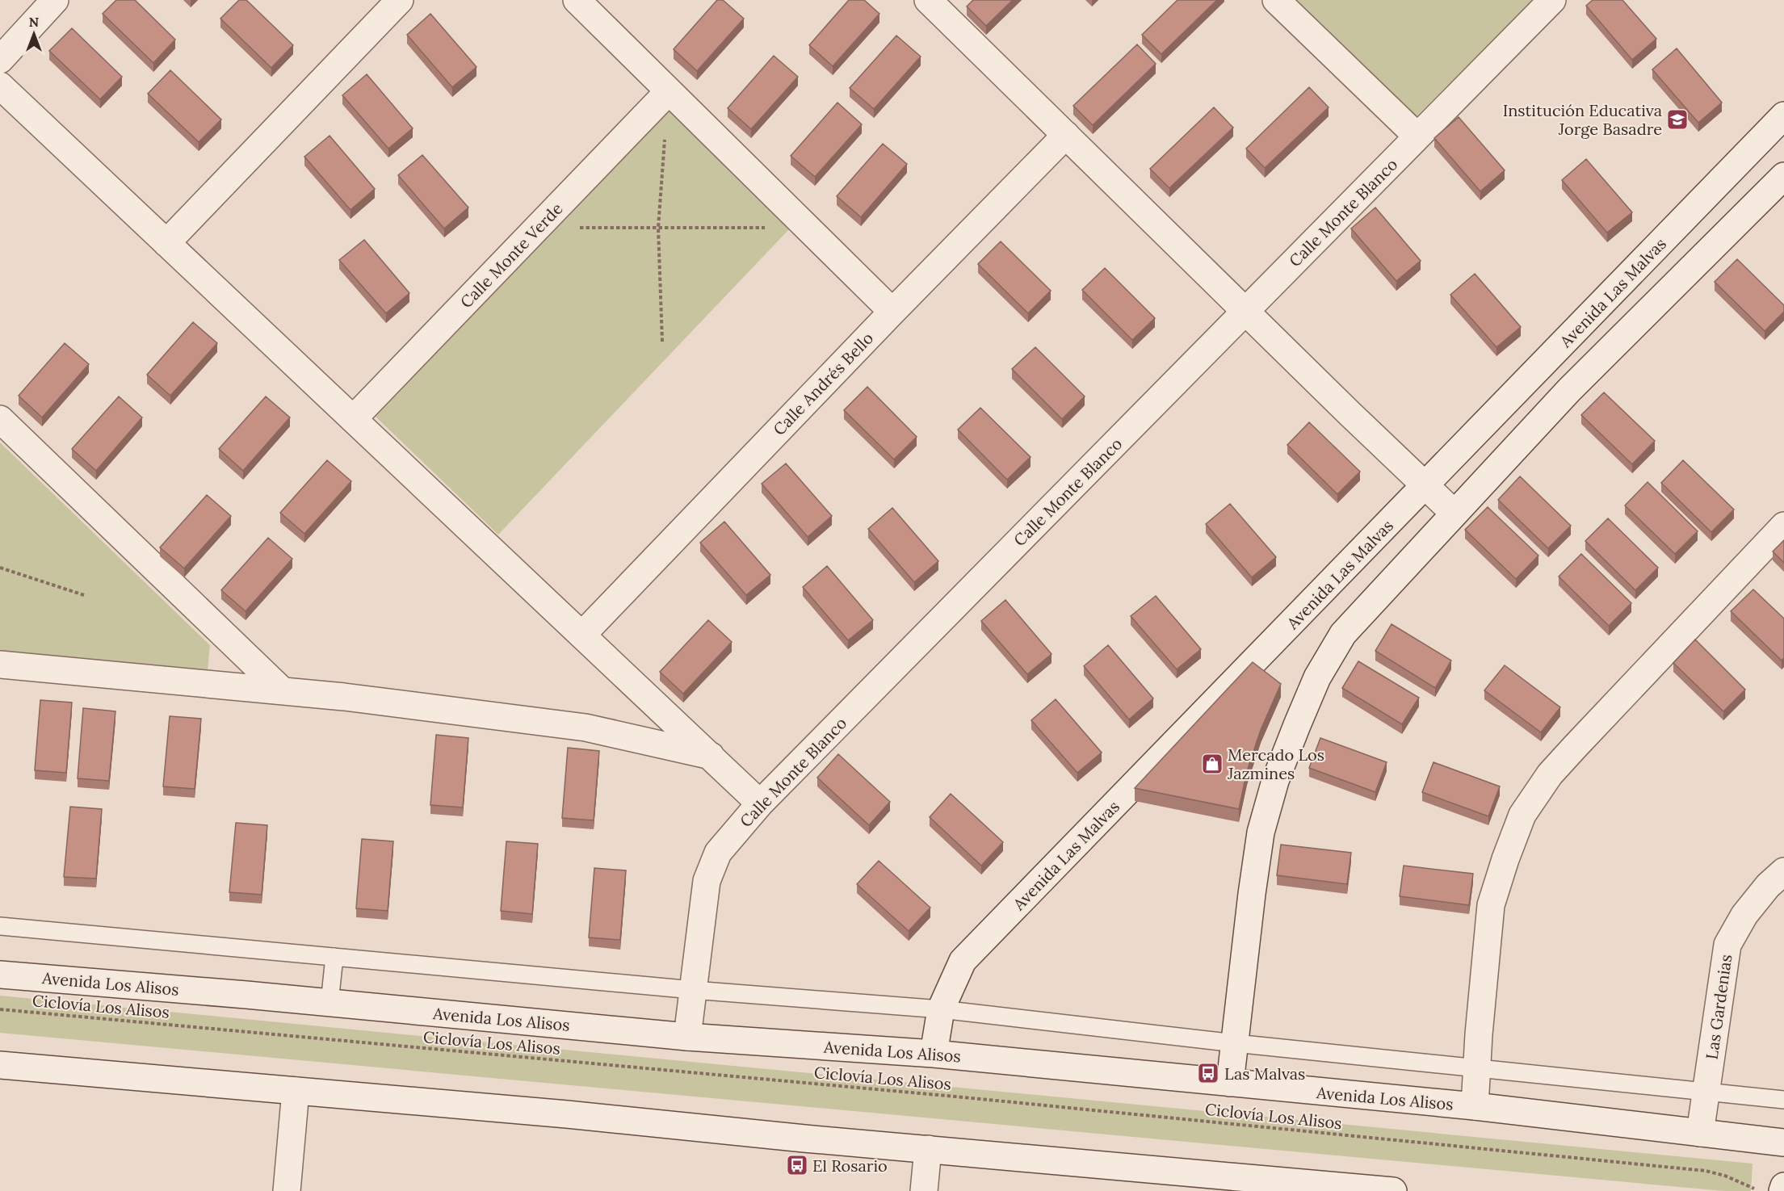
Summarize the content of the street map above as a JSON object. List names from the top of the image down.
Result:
{
  "streets": {
    "street": [
      "Calle Monte Blanco",
      "Calle Monte Verde",
      "Avenida Las Malvas",
      "Calle Andrés Bello",
      "Avenida Los Alisos",
      "Las Gardenias"
    ],
    "path": ["Ciclovía Los Alisos"]
  },
  "crossings": [
    ["Calle Monte Blanco", "Avenida Los Alisos"],
    ["Avenida Las Malvas", "Avenida Los Alisos"],
    ["Avenida Los Alisos", "Las Gardenias"]
  ],
  "places": {
    "school or university": ["Institución Educativa Jorge Basadre"],
    "shop": ["Mercado Los Jazmines"],
    "bus stop": ["Las Malvas", "El Rosario"]
  },
  "north": "top"
}
